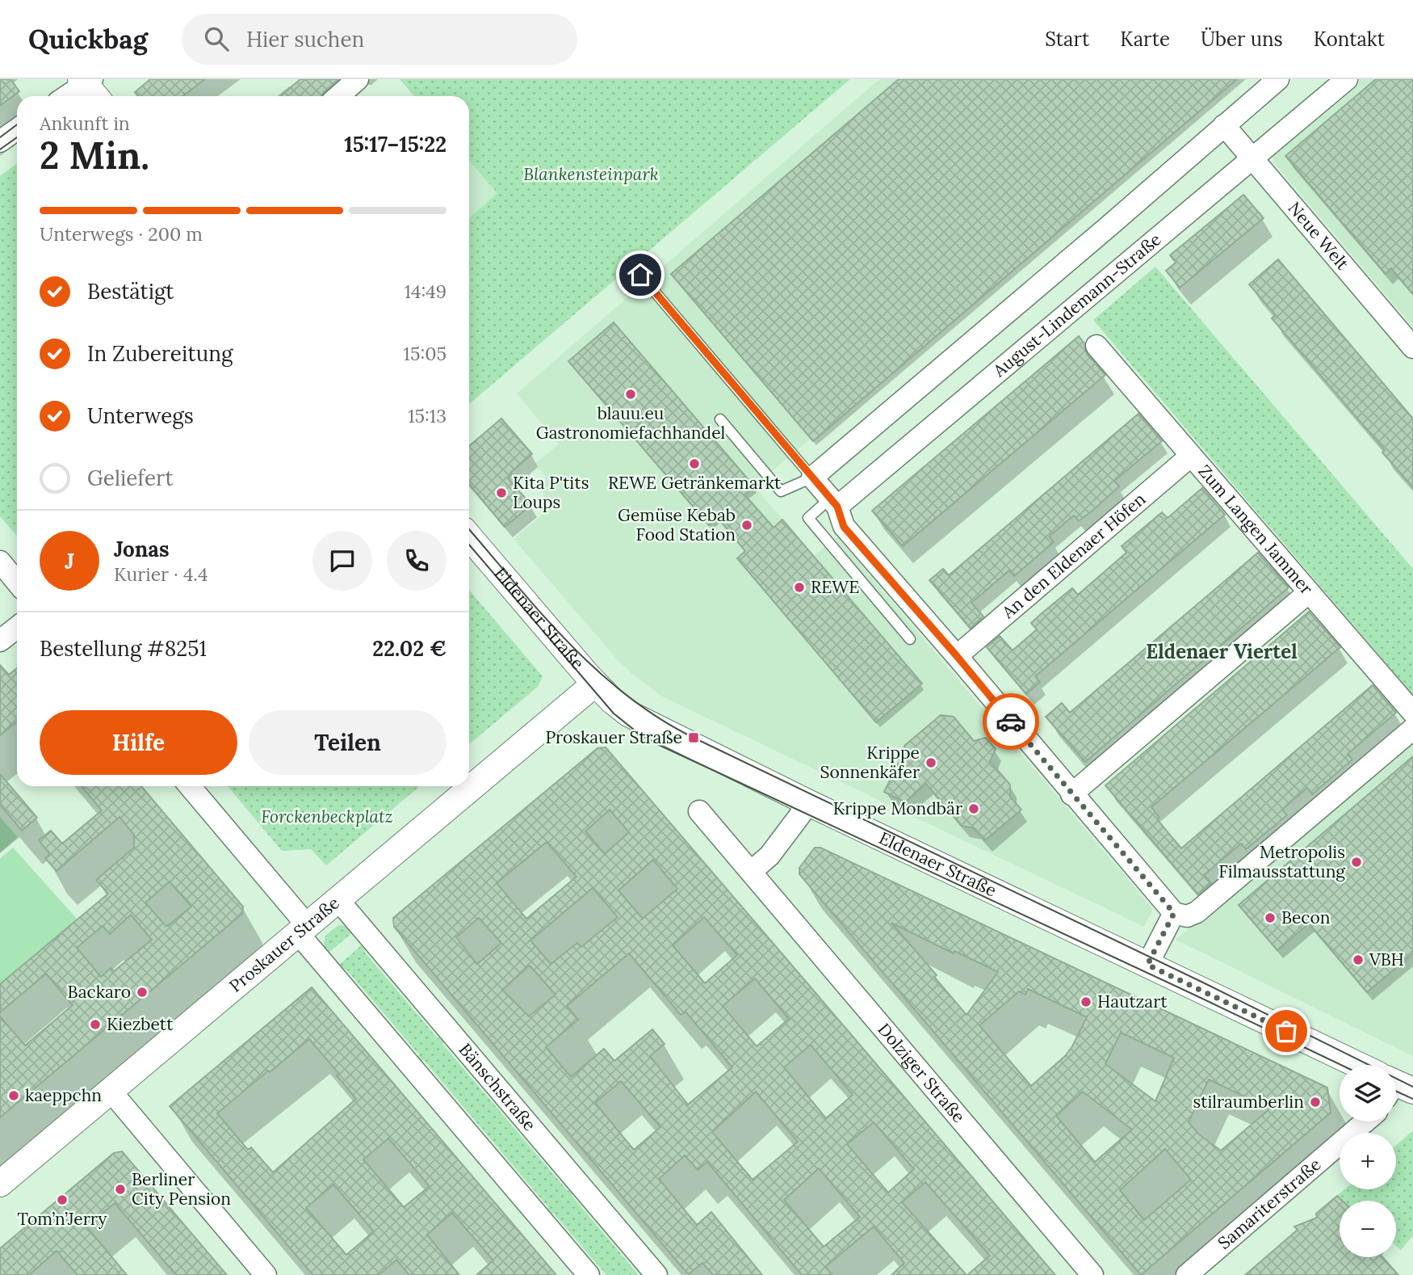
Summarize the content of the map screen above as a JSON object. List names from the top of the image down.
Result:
{
  "streets": {
    "street": [
      "Neue Welt",
      "August-Lindemann-Straße",
      "Zum Langen Jammer",
      "An den Eldenaer Höfen",
      "Eldenaer Straße",
      "Proskauer Straße",
      "Dolziger Straße",
      "Bänschstraße",
      "Samariterstraße"
    ]
  },
  "crossings": [
    ["Neue Welt", "August-Lindemann-Straße"],
    ["Zum Langen Jammer", "An den Eldenaer Höfen"],
    ["Eldenaer Straße", "Proskauer Straße"],
    ["Proskauer Straße", "Bänschstraße"]
  ],
  "districts": ["Eldenaer Viertel"],
  "parks": ["Blankensteinpark", "Forckenbeckplatz"],
  "places": {
    "other": [
      "blauu.eu Gastronomiefachhandel",
      "REWE Getränkemarkt",
      "Kita P'tits Loups",
      "Gemüse Kebab Food Station",
      "REWE",
      "Krippe Sonnenkäfer",
      "Krippe Mondbär",
      "Metropolis Filmausstattung",
      "Becon",
      "VBH",
      "Backaro",
      "Hautzart",
      "Kiezbett",
      "kaeppchn",
      "stilraumberlin",
      "Berliner City Pension",
      "Tom’n’Jerry"
    ],
    "transit": ["Proskauer Straße"]
  },
  "page": {
    "header": "Quickbag",
    "search": "Hier suchen",
    "nav": [
      "Start",
      "Karte",
      "Über uns",
      "Kontakt"
    ],
    "heading": ["2 Min.", "Ankunft in", "15:17–15:22"],
    "panel": [
      "Jonas",
      "Kurier · 4.4",
      "Bestellung #8251",
      "22.02 €"
    ],
    "bar": "Unterwegs · 200 m",
    "list": [
      ["Bestätigt", "14:49"],
      ["In Zubereitung", "15:05"],
      ["Unterwegs", "15:13"],
      "Geliefert"
    ],
    "round": "J",
    "buttons": ["Hilfe", "Teilen"],
    "map_buttons": ["+", "−"]
  }
}
